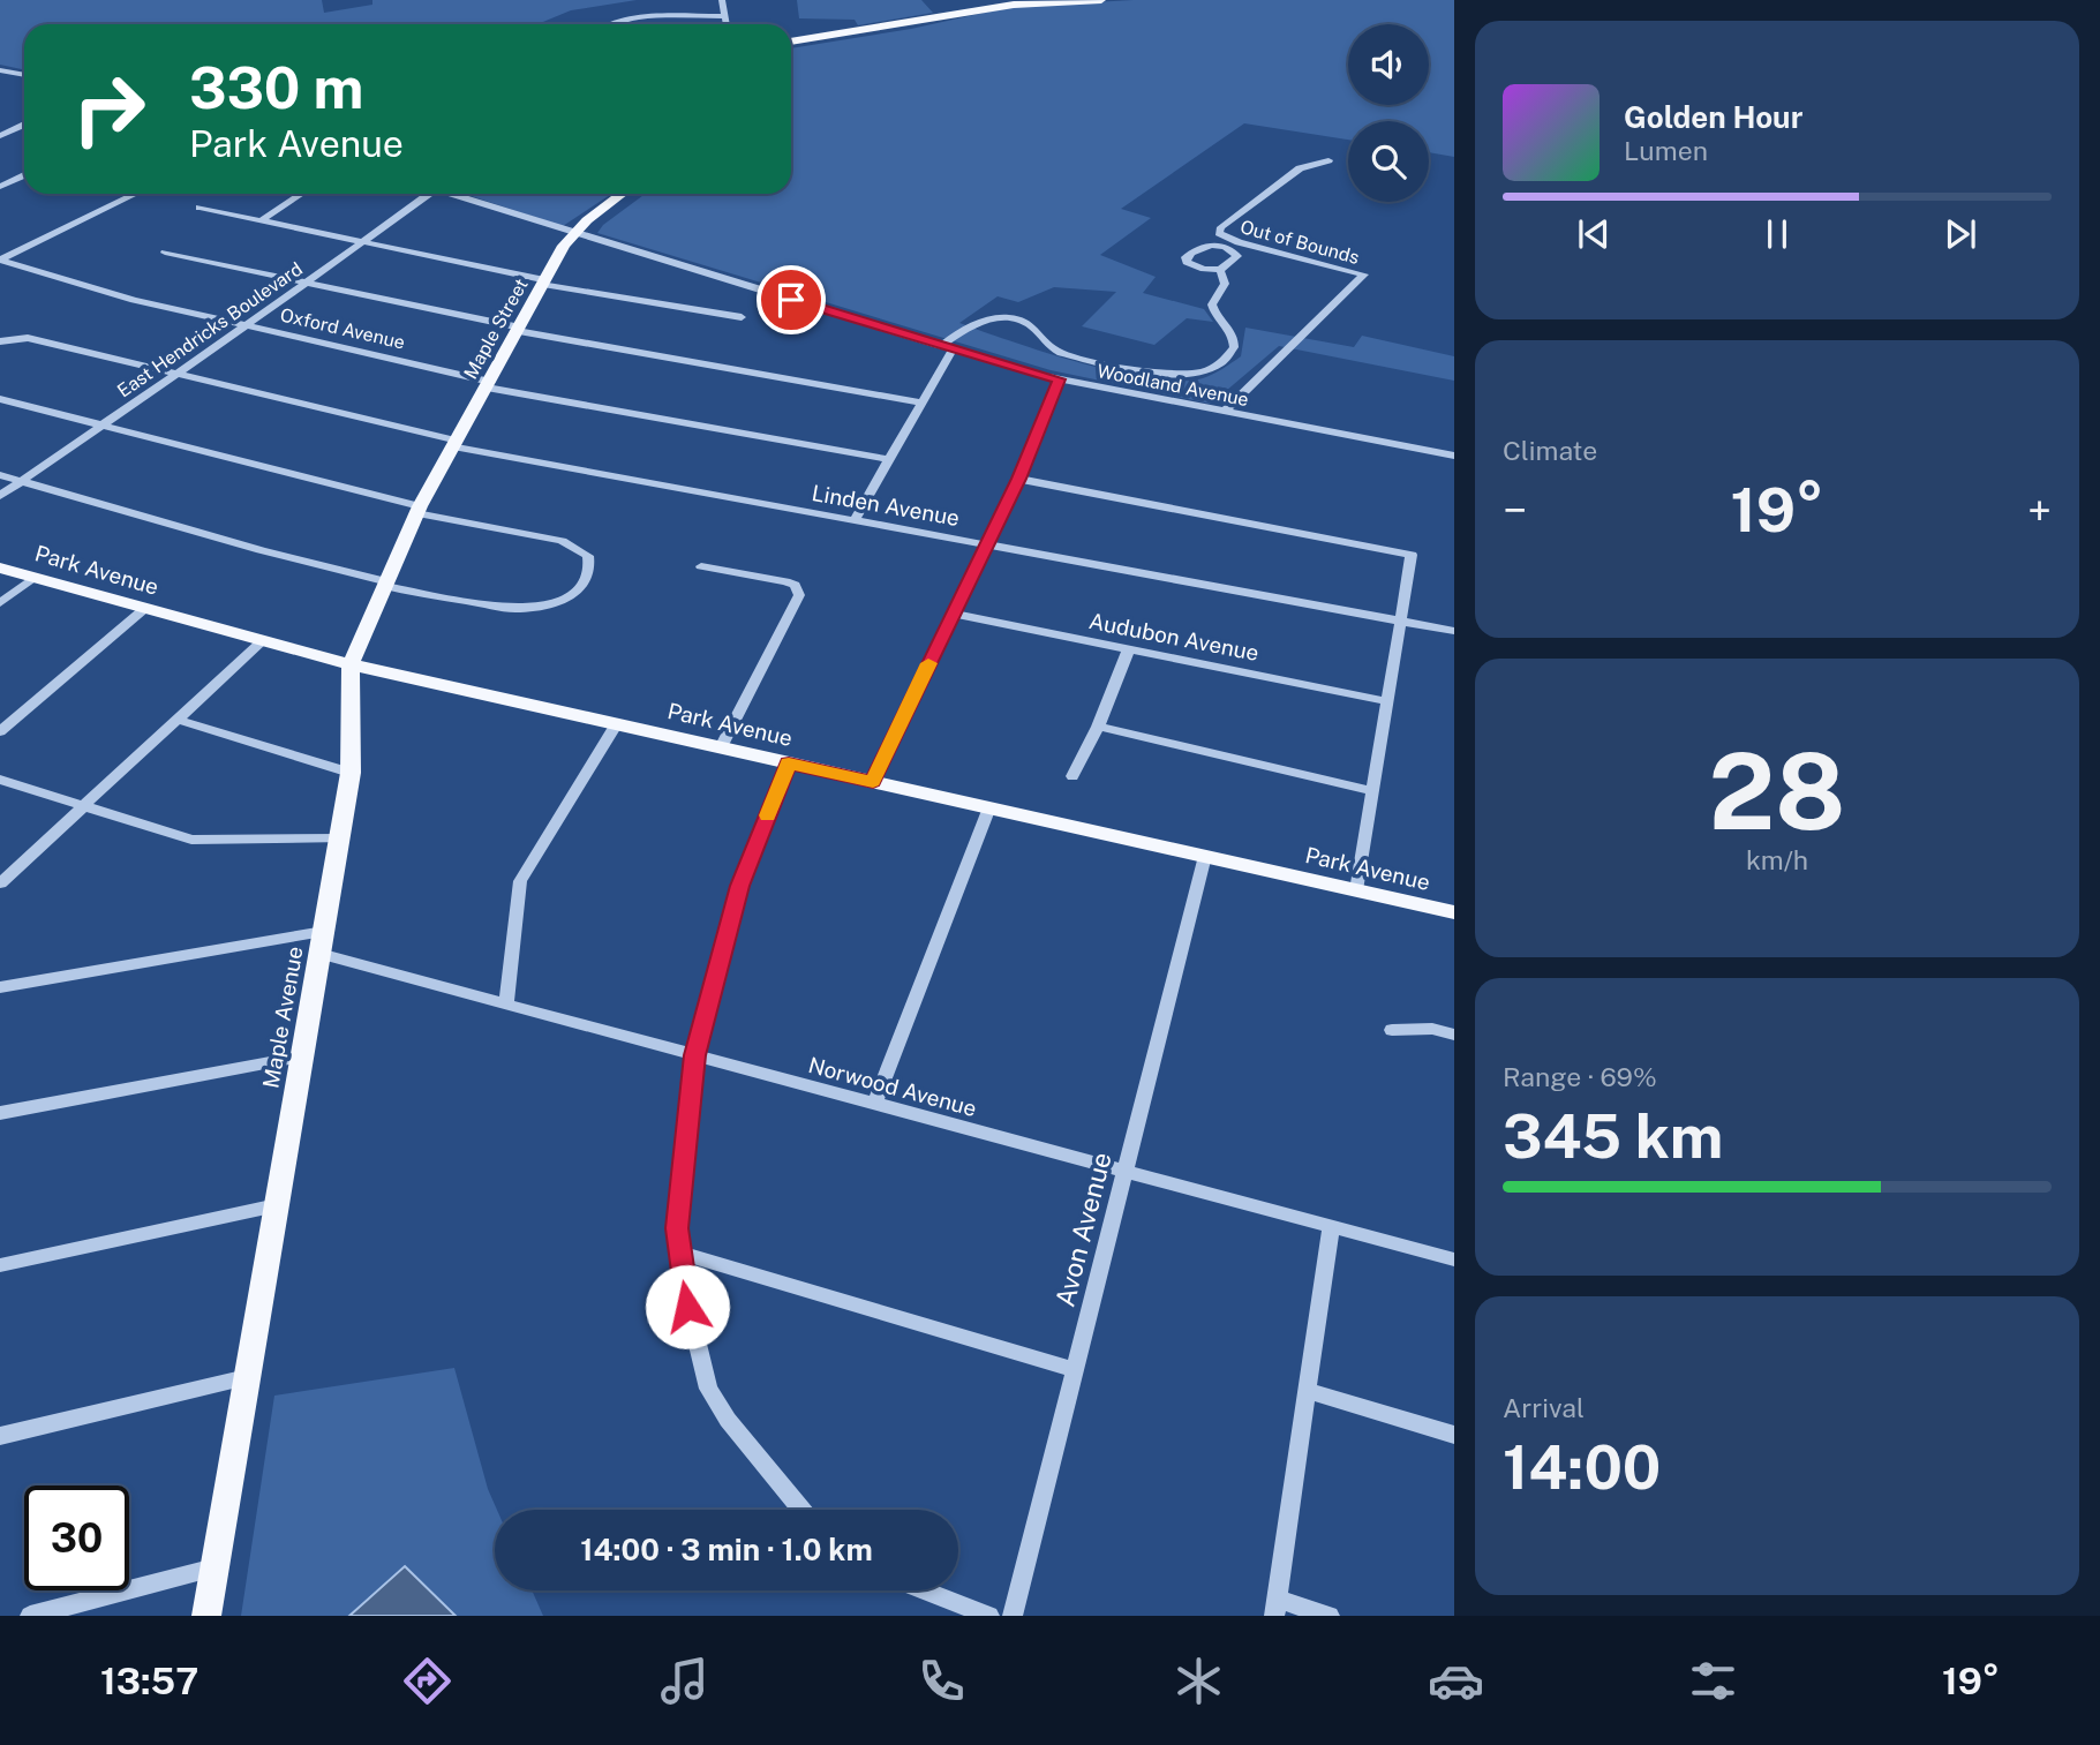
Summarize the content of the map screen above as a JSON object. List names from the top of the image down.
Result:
{
  "streets": {
    "main road": ["Maple Street", "Park Avenue", "Maple Avenue"],
    "street": [
      "Out of Bounds",
      "Oxford Avenue",
      "East Hendricks Boulevard",
      "Woodland Avenue",
      "Linden Avenue",
      "Audubon Avenue",
      "Norwood Avenue",
      "Avon Avenue"
    ]
  },
  "crossings": [
    ["Out of Bounds", "Woodland Avenue"],
    ["Oxford Avenue", "Maple Street"],
    ["Oxford Avenue", "East Hendricks Boulevard"],
    ["Maple Street", "Woodland Avenue"],
    ["Maple Street", "Linden Avenue"],
    ["Maple Street", "Maple Avenue"],
    ["East Hendricks Boulevard", "Linden Avenue"],
    ["Linden Avenue", "Maple Avenue"],
    ["Park Avenue", "Maple Avenue"],
    ["Park Avenue", "Avon Avenue"],
    ["Maple Avenue", "Norwood Avenue"],
    ["Norwood Avenue", "Avon Avenue"]
  ],
  "page": {
    "turn": ["330 m", "Park Avenue"],
    "song": ["Golden Hour", "Lumen"],
    "tile": [
      "Climate",
      ["28", "km/h"],
      ["Range · 69%", "345 km"],
      ["Arrival", "14:00"]
    ],
    "heat": ["−", "19°", "+"],
    "limit": "30",
    "trip": "14:00 · 3 min · 1.0 km",
    "tabs": ["13:57", "19°"]
  }
}
